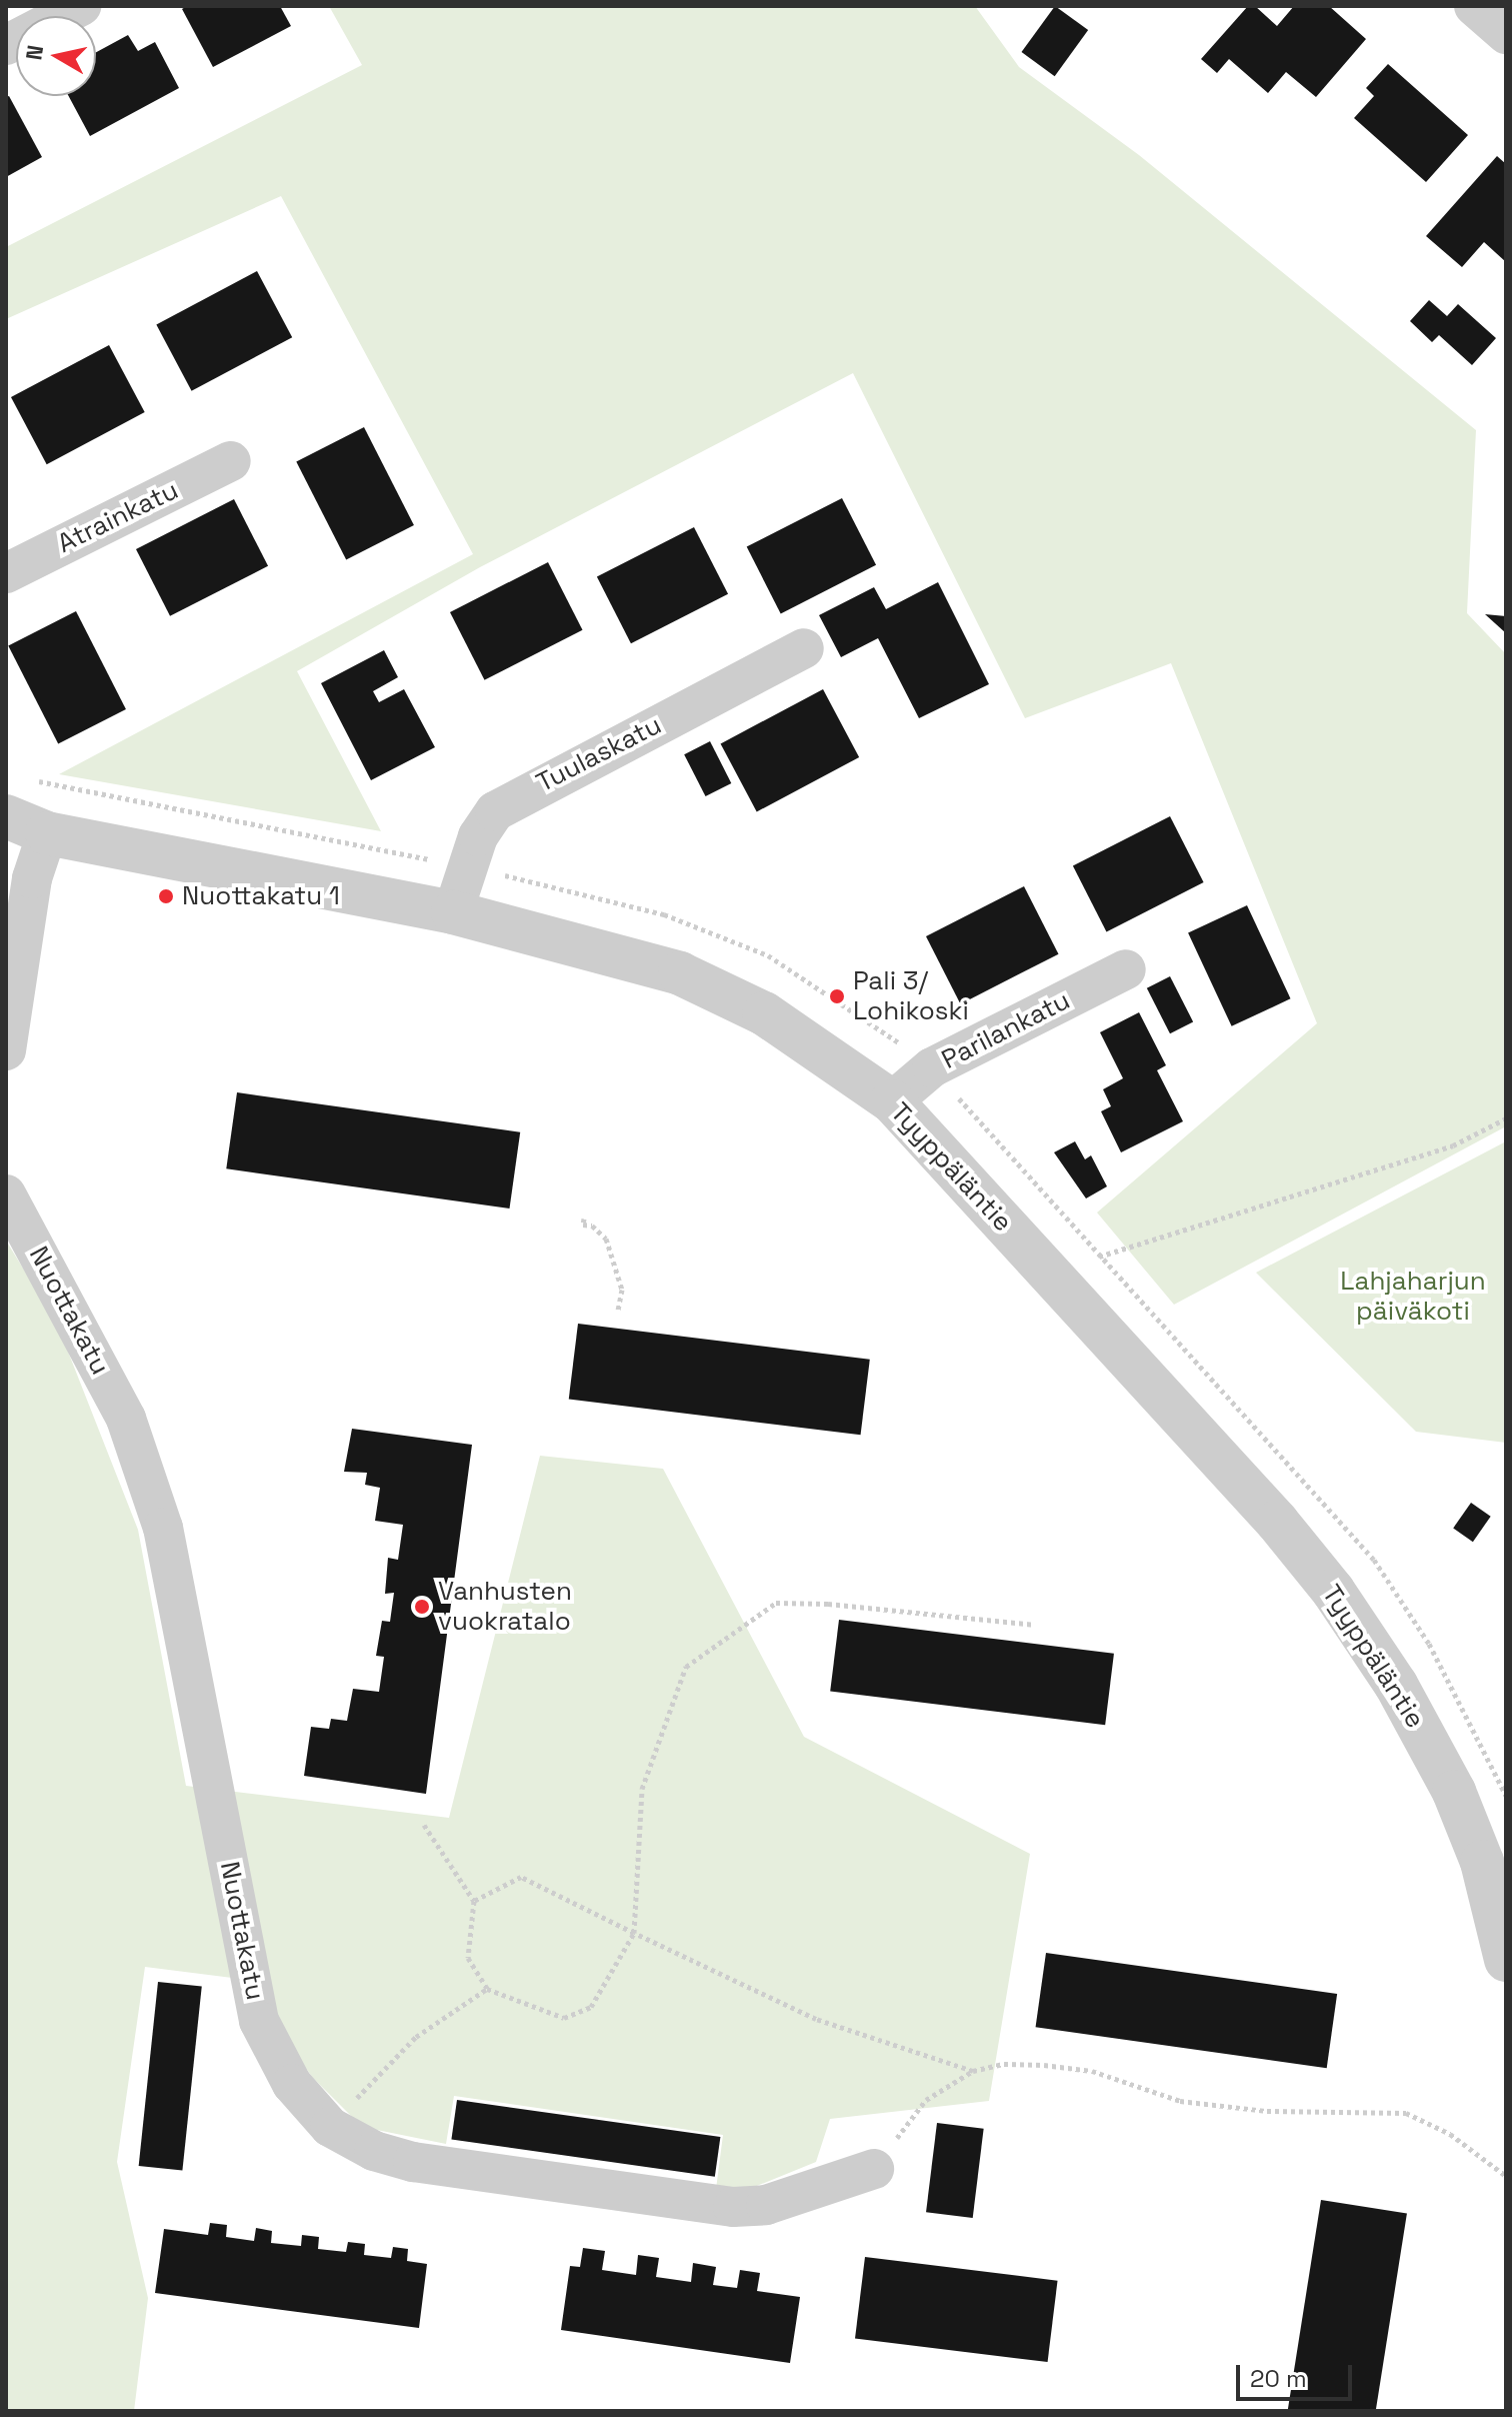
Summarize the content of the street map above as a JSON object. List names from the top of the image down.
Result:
{
  "streets": {
    "street": [
      "Atrainkatu",
      "Tuulaskatu",
      "Parilankatu",
      "Tyyppäläntie",
      "Nuottakatu"
    ]
  },
  "crossings": [
    ["Tuulaskatu", "Tyyppäläntie"],
    ["Parilankatu", "Tyyppäläntie"]
  ],
  "parks": ["Lahjaharjun päiväkoti"],
  "places": ["Nuottakatu 1", "Pali 3/ Lohikoski", "Vanhusten vuokratalo"],
  "scale_bar": "20 m",
  "north": "left"
}
